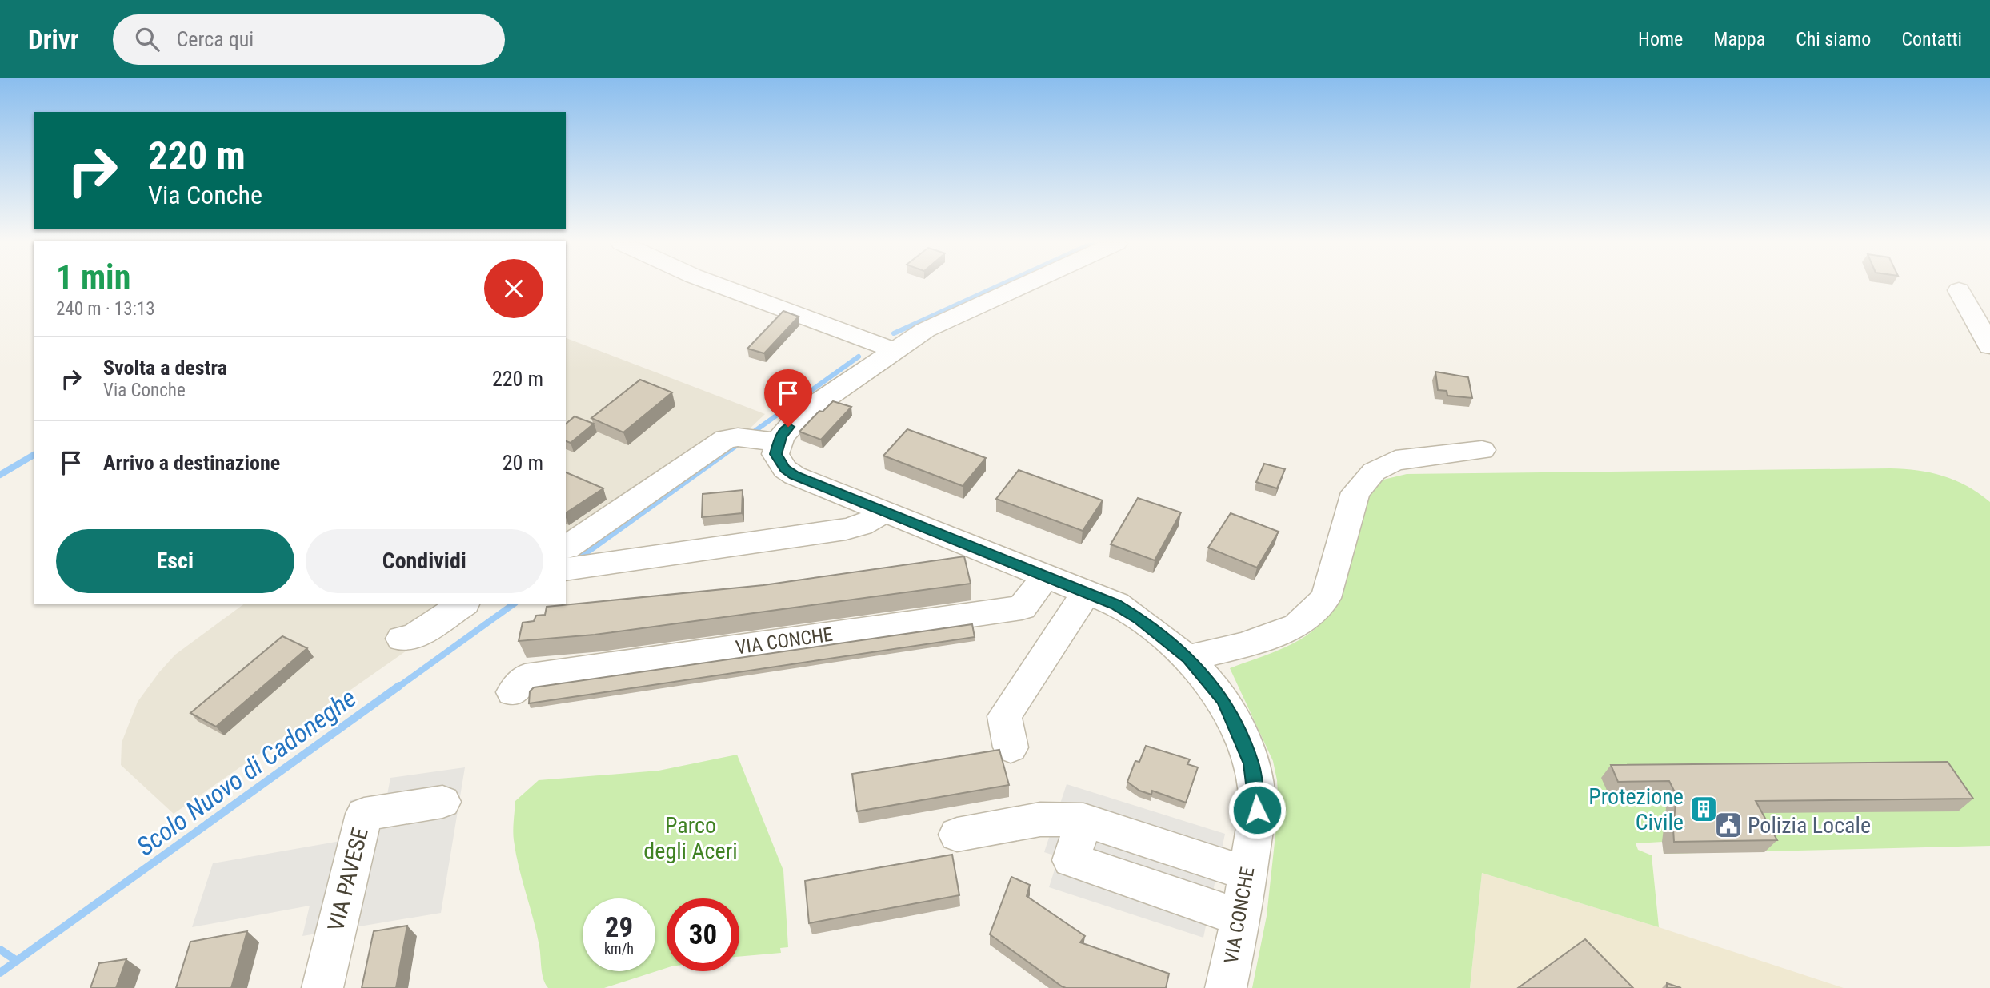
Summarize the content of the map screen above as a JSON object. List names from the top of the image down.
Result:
{
  "streets": {
    "street": ["VIA CONCHE", "VIA PAVESE"]
  },
  "water": ["Scolo Nuovo di Cadoneghe"],
  "parks": ["Parco degli Aceri"],
  "places": {
    "building": ["Protezione Civile"],
    "public building": ["Polizia Locale"]
  },
  "page": {
    "header": "Drivr",
    "search": "Cerca qui",
    "nav": [
      "Home",
      "Mappa",
      "Chi siamo",
      "Contatti"
    ],
    "turn": ["220 m", "Via Conche"],
    "heading": ["1 min", "240 m · 13:13"],
    "list": [
      {
        "name": "Svolta a destra",
        "note": "Via Conche",
        "value": "220 m"
      },
      {
        "name": "Arrivo a destinazione",
        "value": "20 m"
      }
    ],
    "buttons": ["Esci", "Condividi"],
    "speed": "29 km/h",
    "limit": "30"
  }
}
